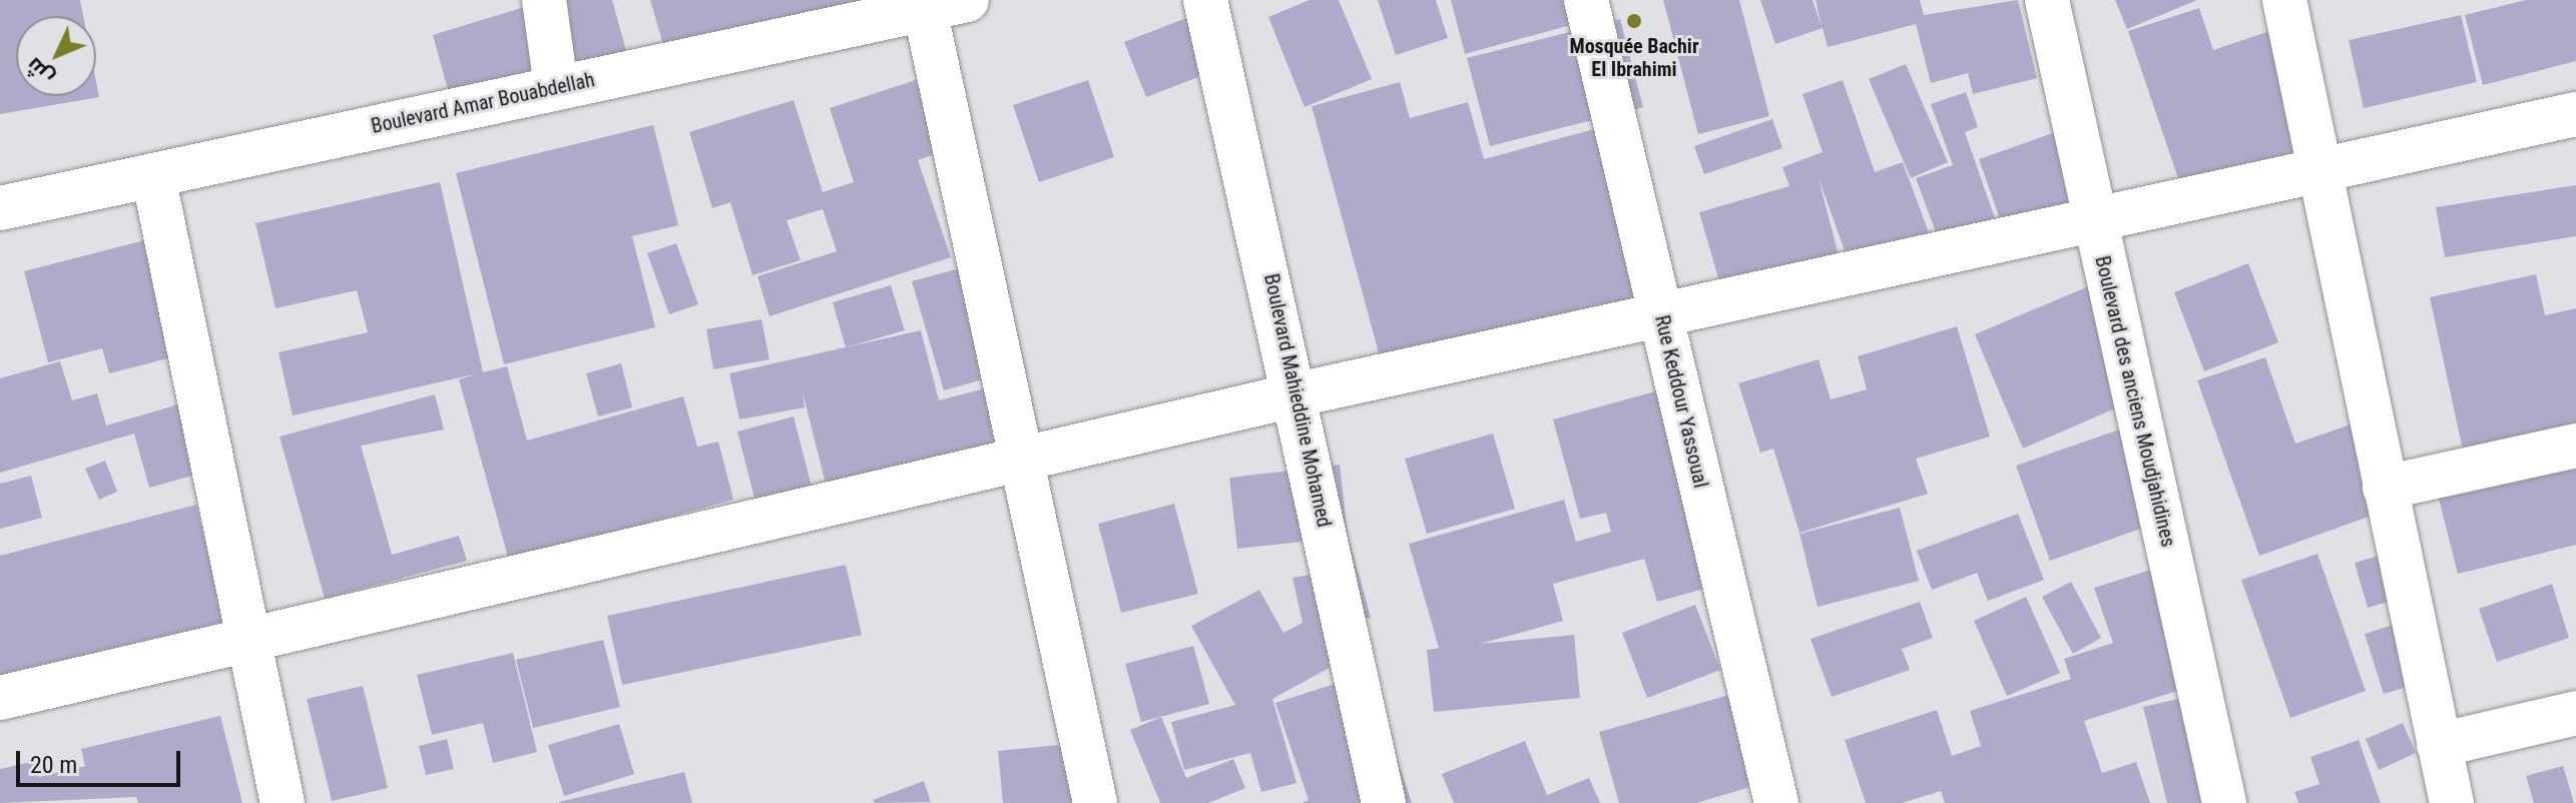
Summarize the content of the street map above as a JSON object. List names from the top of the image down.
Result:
{
  "streets": {
    "street": [
      "Boulevard Amar Bouabdellah",
      "Boulevard Mahieddine Mohamed",
      "Rue Keddour Yassoual",
      "Boulevard des anciens Moudjahidines"
    ]
  },
  "places": ["Mosquée Bachir El Ibrahimi"],
  "scale_bar": "20 m",
  "north": "bottom left"
}
